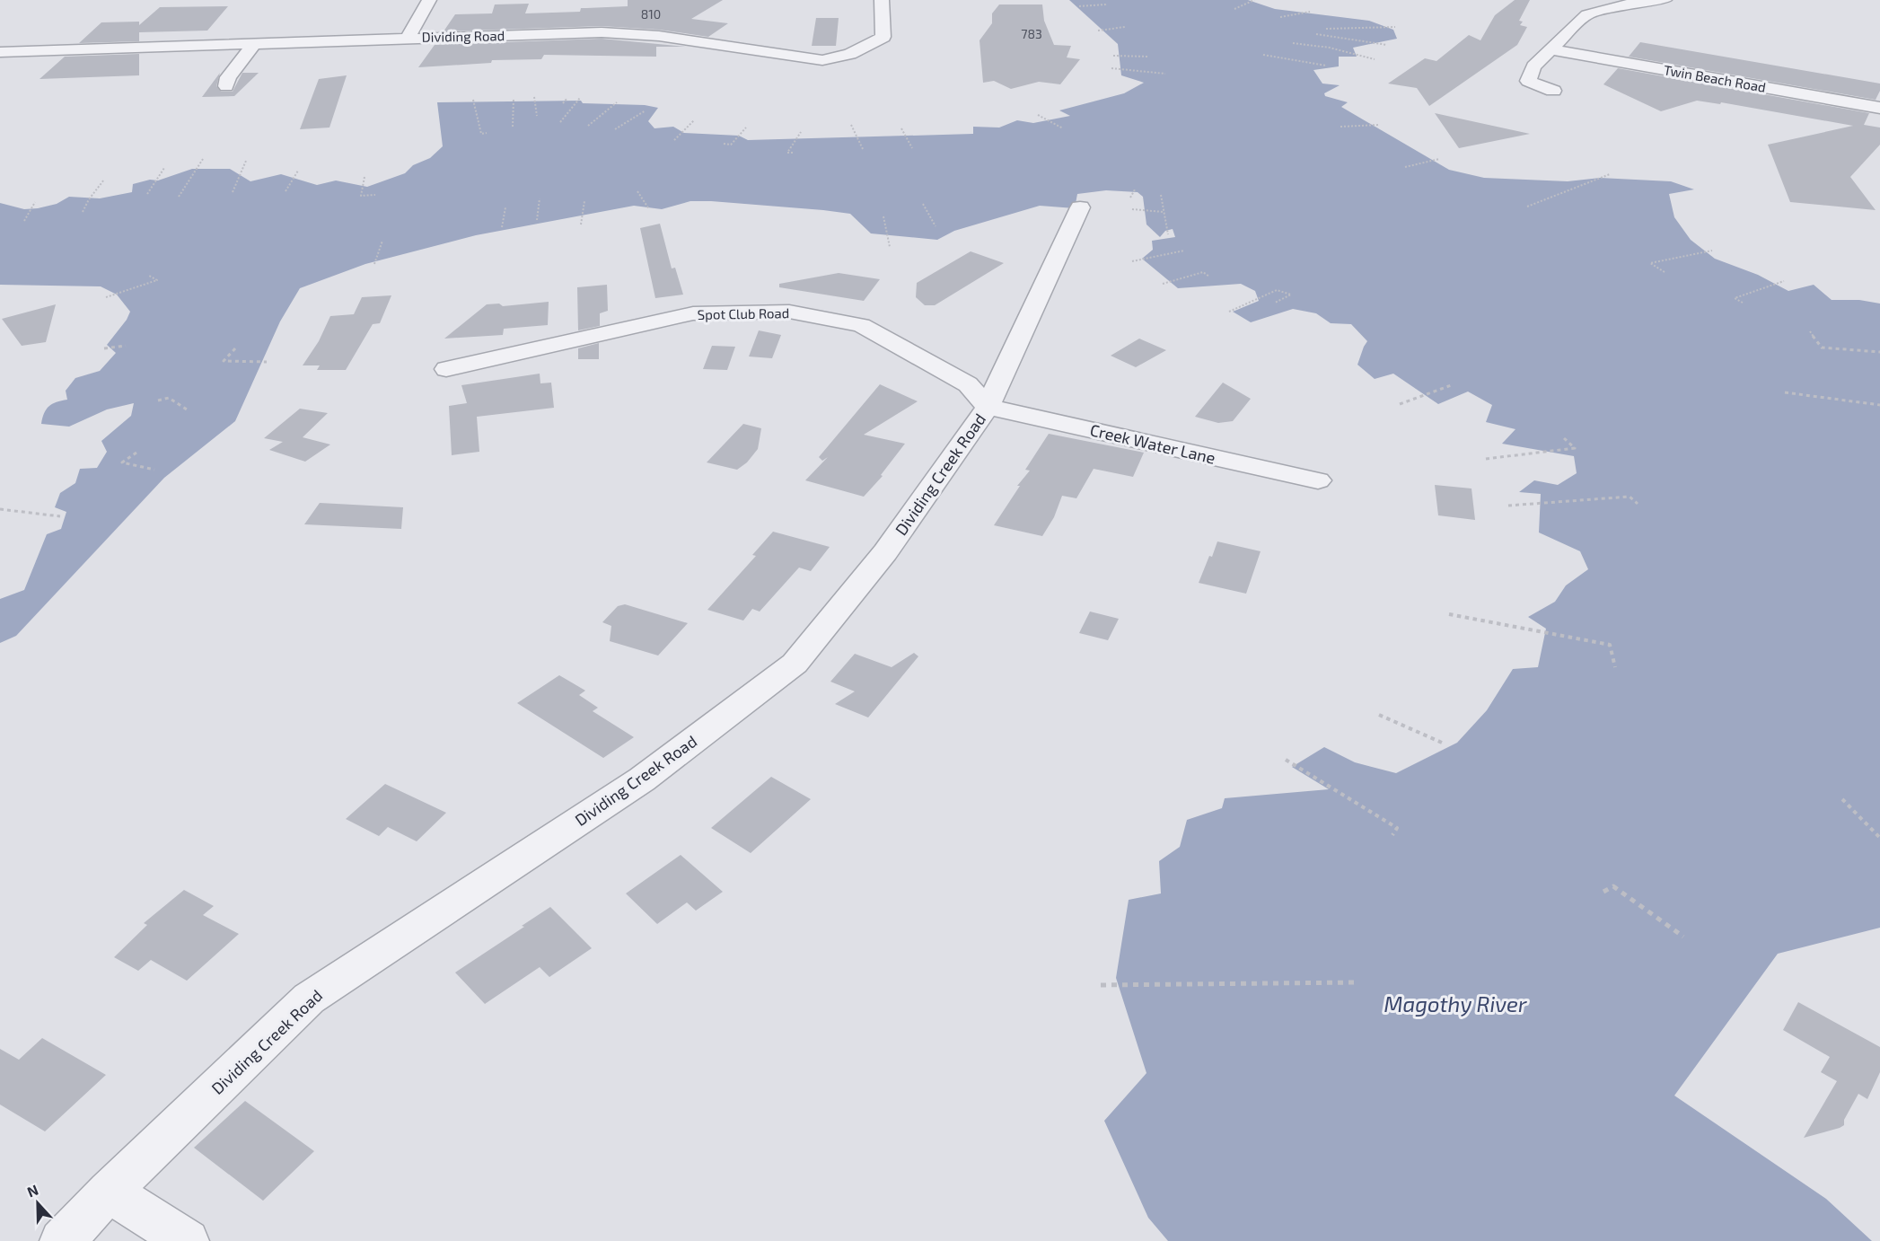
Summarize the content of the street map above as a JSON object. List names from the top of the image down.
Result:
{
  "streets": {
    "street": [
      "Dividing Road",
      "Twin Beach Road",
      "Spot Club Road",
      "Creek Water Lane",
      "Dividing Creek Road"
    ]
  },
  "crossings": [
    ["Spot Club Road", "Creek Water Lane"],
    ["Spot Club Road", "Dividing Creek Road"],
    ["Creek Water Lane", "Dividing Creek Road"]
  ],
  "water": ["Magothy River"],
  "house_numbers": ["810", "783"],
  "north": "top"
}
